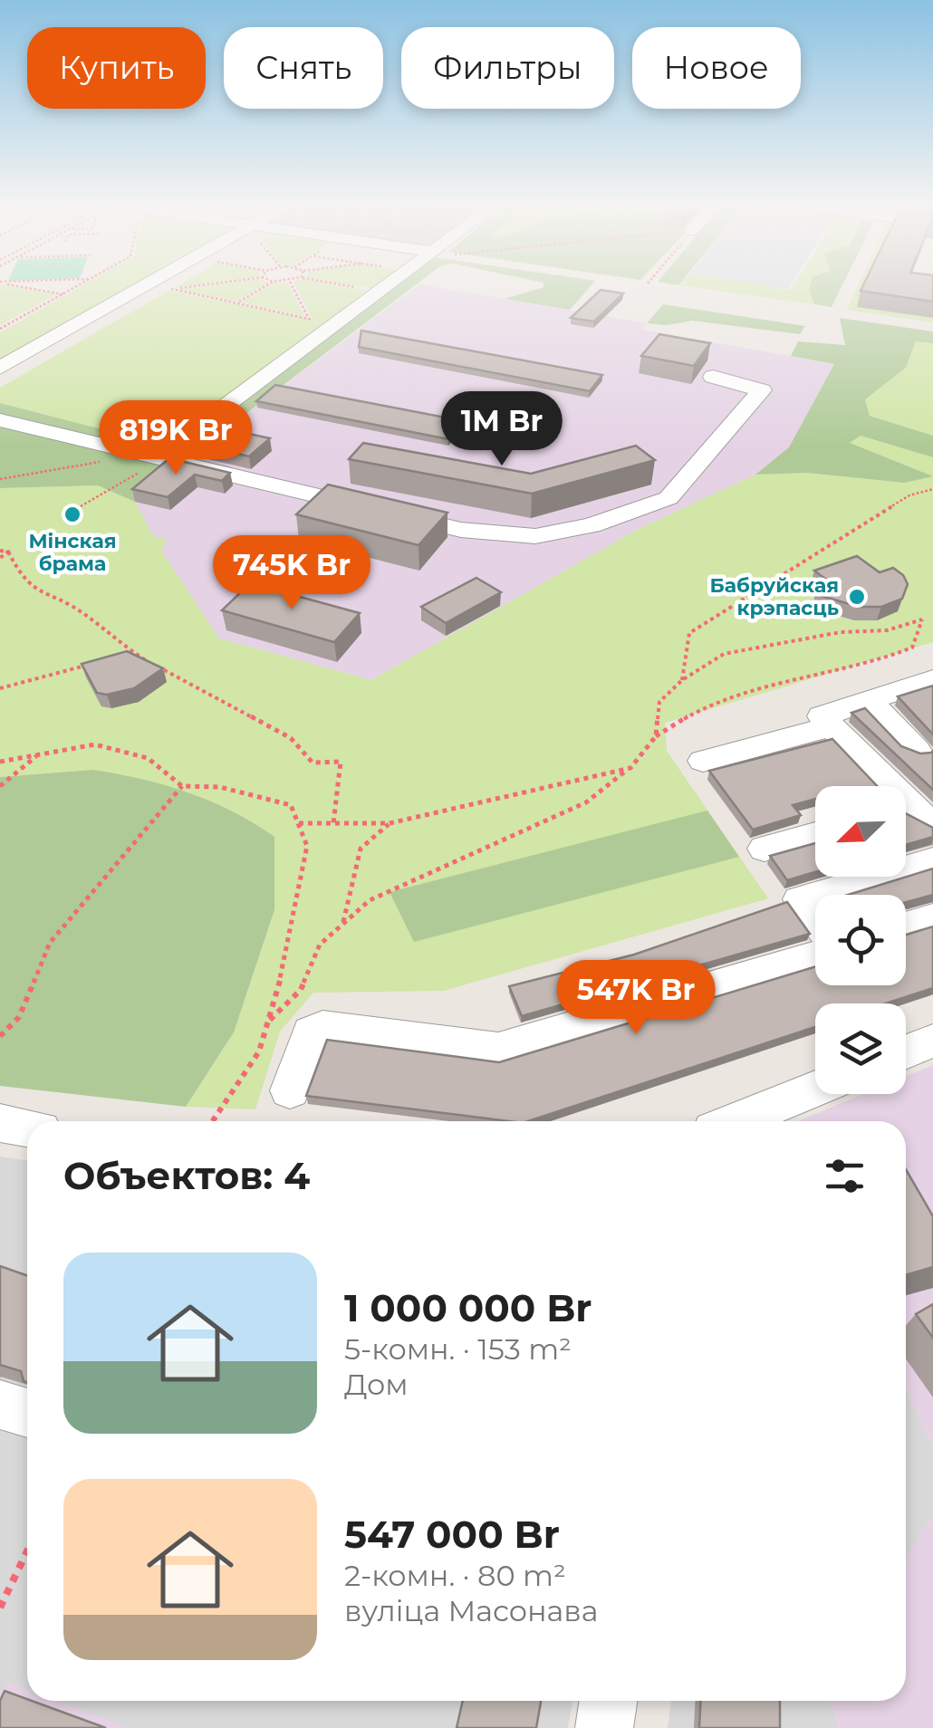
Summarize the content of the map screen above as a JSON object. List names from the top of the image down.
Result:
{
  "places": ["Мінская брама", "Бабруйская крэпасць"],
  "north": "bottom left",
  "page": {
    "chip": [
      "Купить",
      "Снять",
      "Фильтры",
      "Новое"
    ],
    "price": [
      "1M Br",
      "819K Br",
      "745K Br",
      "547K Br"
    ],
    "heading": "Объектов: 4",
    "list": [
      {
        "name": "1 000 000 Br",
        "note": "5-комн. · 153 m² · Дом"
      },
      {
        "name": "547 000 Br",
        "note": "2-комн. · 80 m² · вуліца Масонава"
      }
    ]
  }
}
